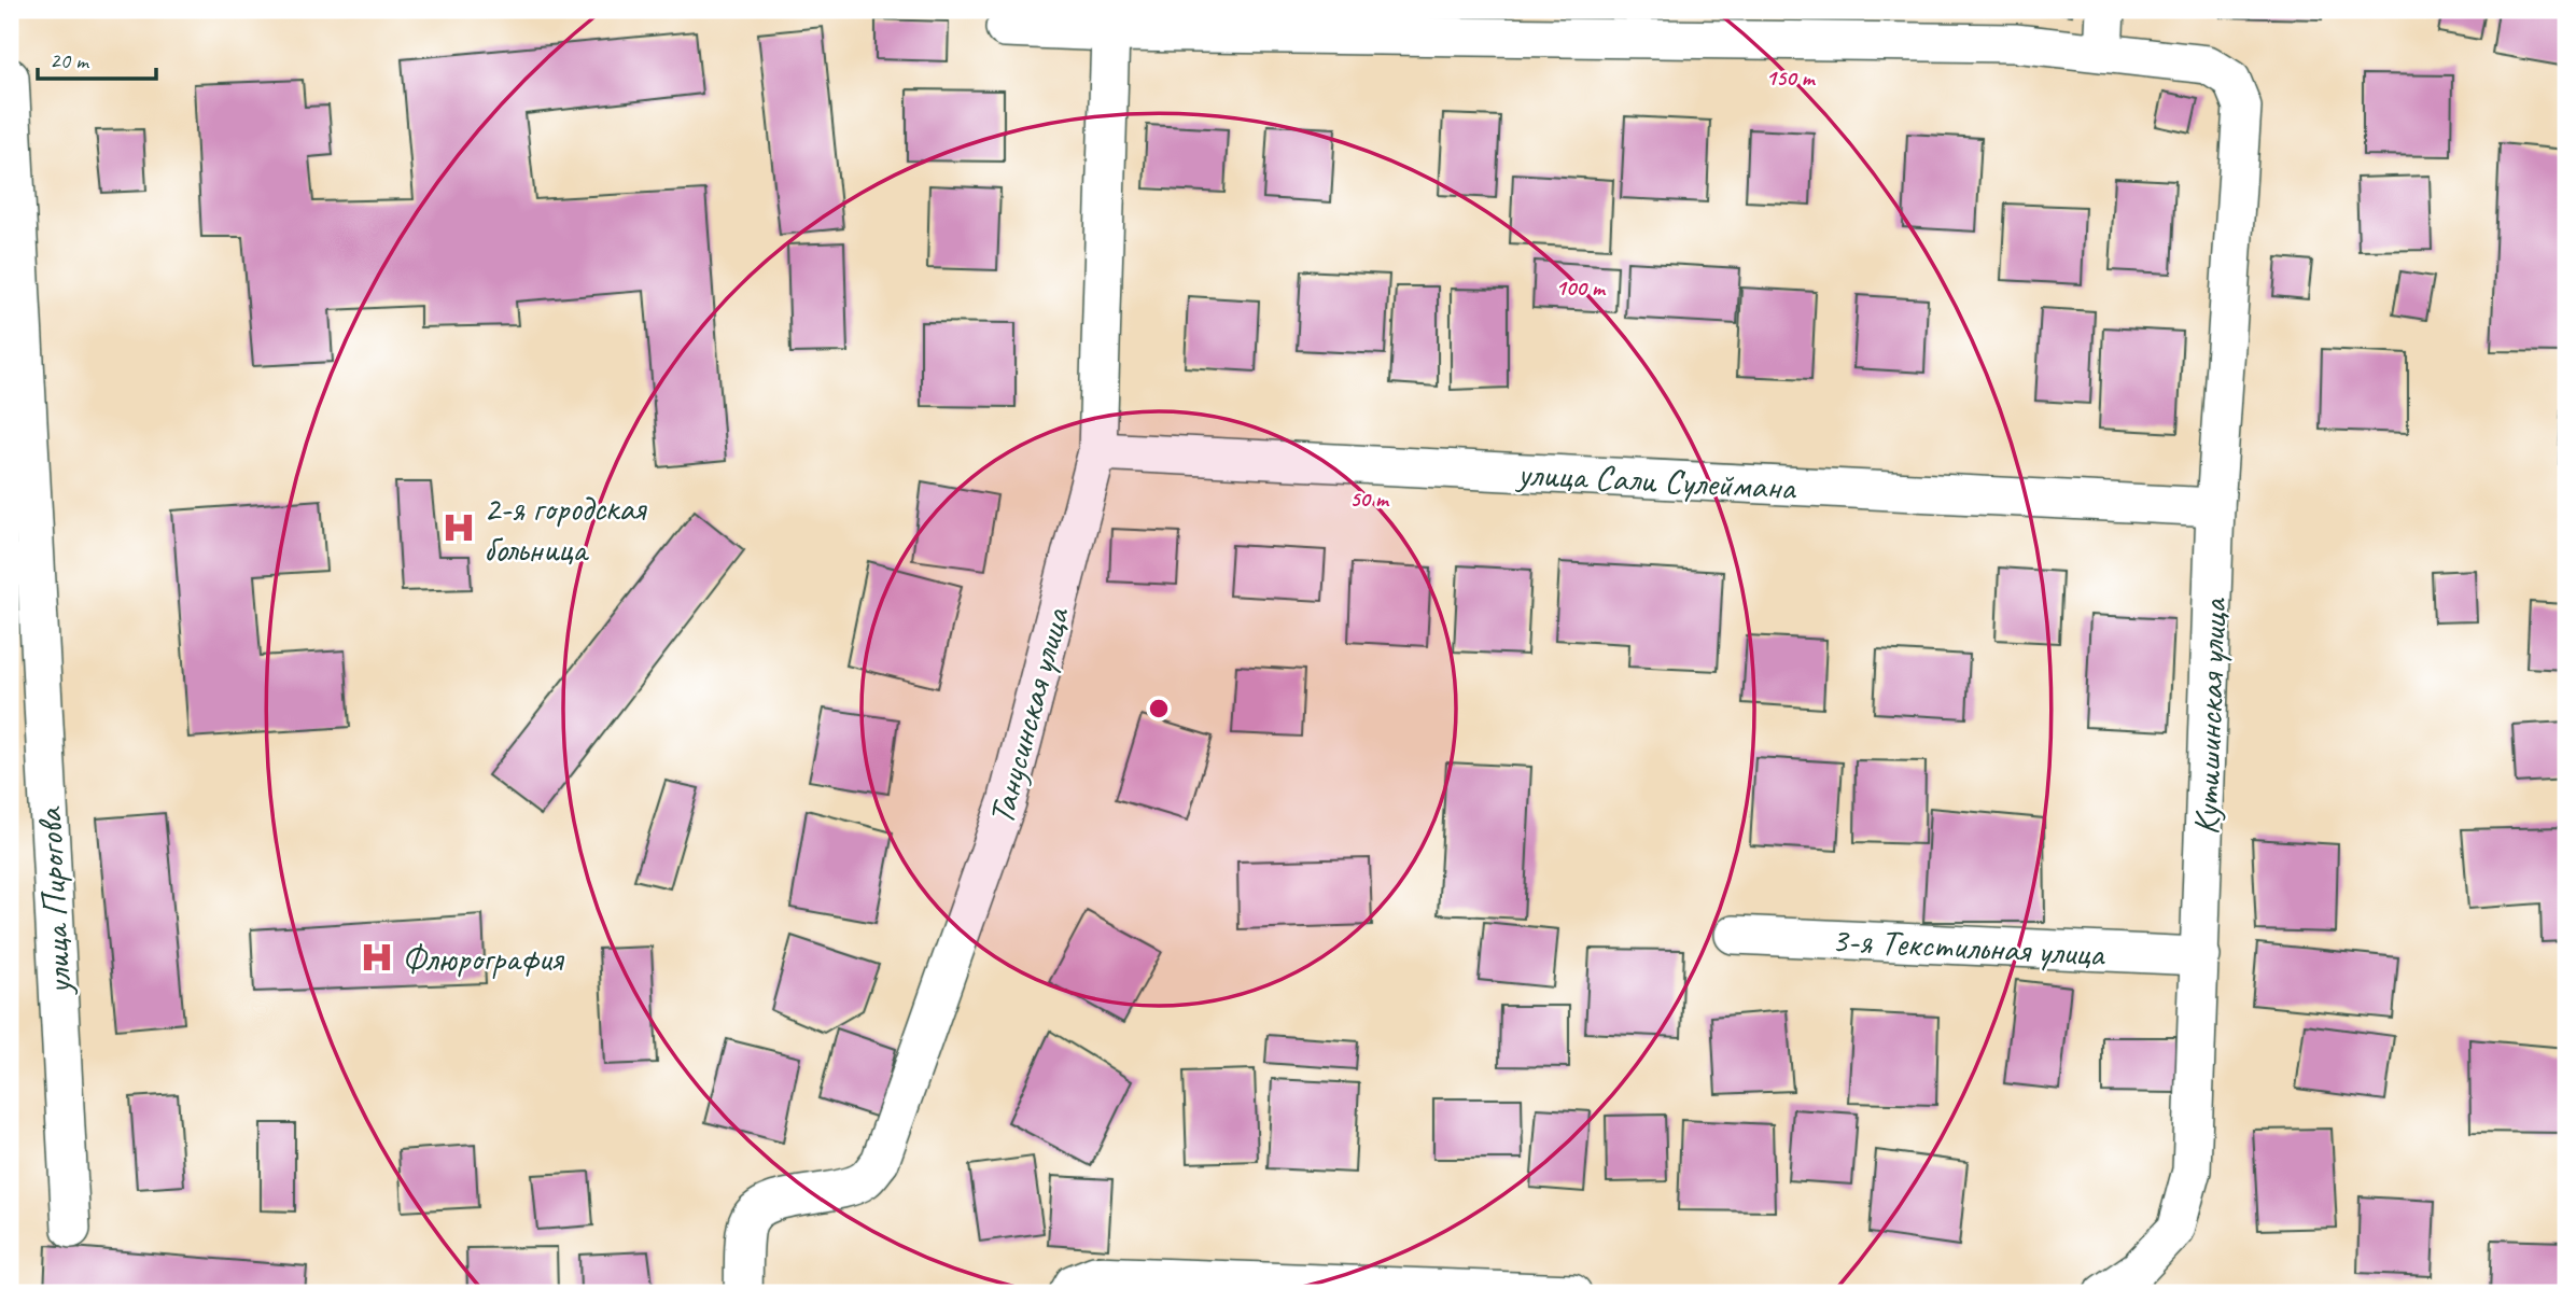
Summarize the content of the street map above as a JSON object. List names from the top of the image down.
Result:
{
  "streets": {
    "street": [
      "улица Сали Сулеймана",
      "Танусинская улица",
      "Кутишинская улица",
      "улица Пирогова",
      "3-я Текстильная улица"
    ]
  },
  "crossings": [
    ["улица Сали Сулеймана", "Танусинская улица"],
    ["улица Сали Сулеймана", "Кутишинская улица"],
    ["Кутишинская улица", "3-я Текстильная улица"]
  ],
  "places": {
    "hospital": ["2-я городская больница", "Флюрография"]
  },
  "scale_bar": "20 m",
  "rings": ["150 m", "100 m", "50 m"]
}
